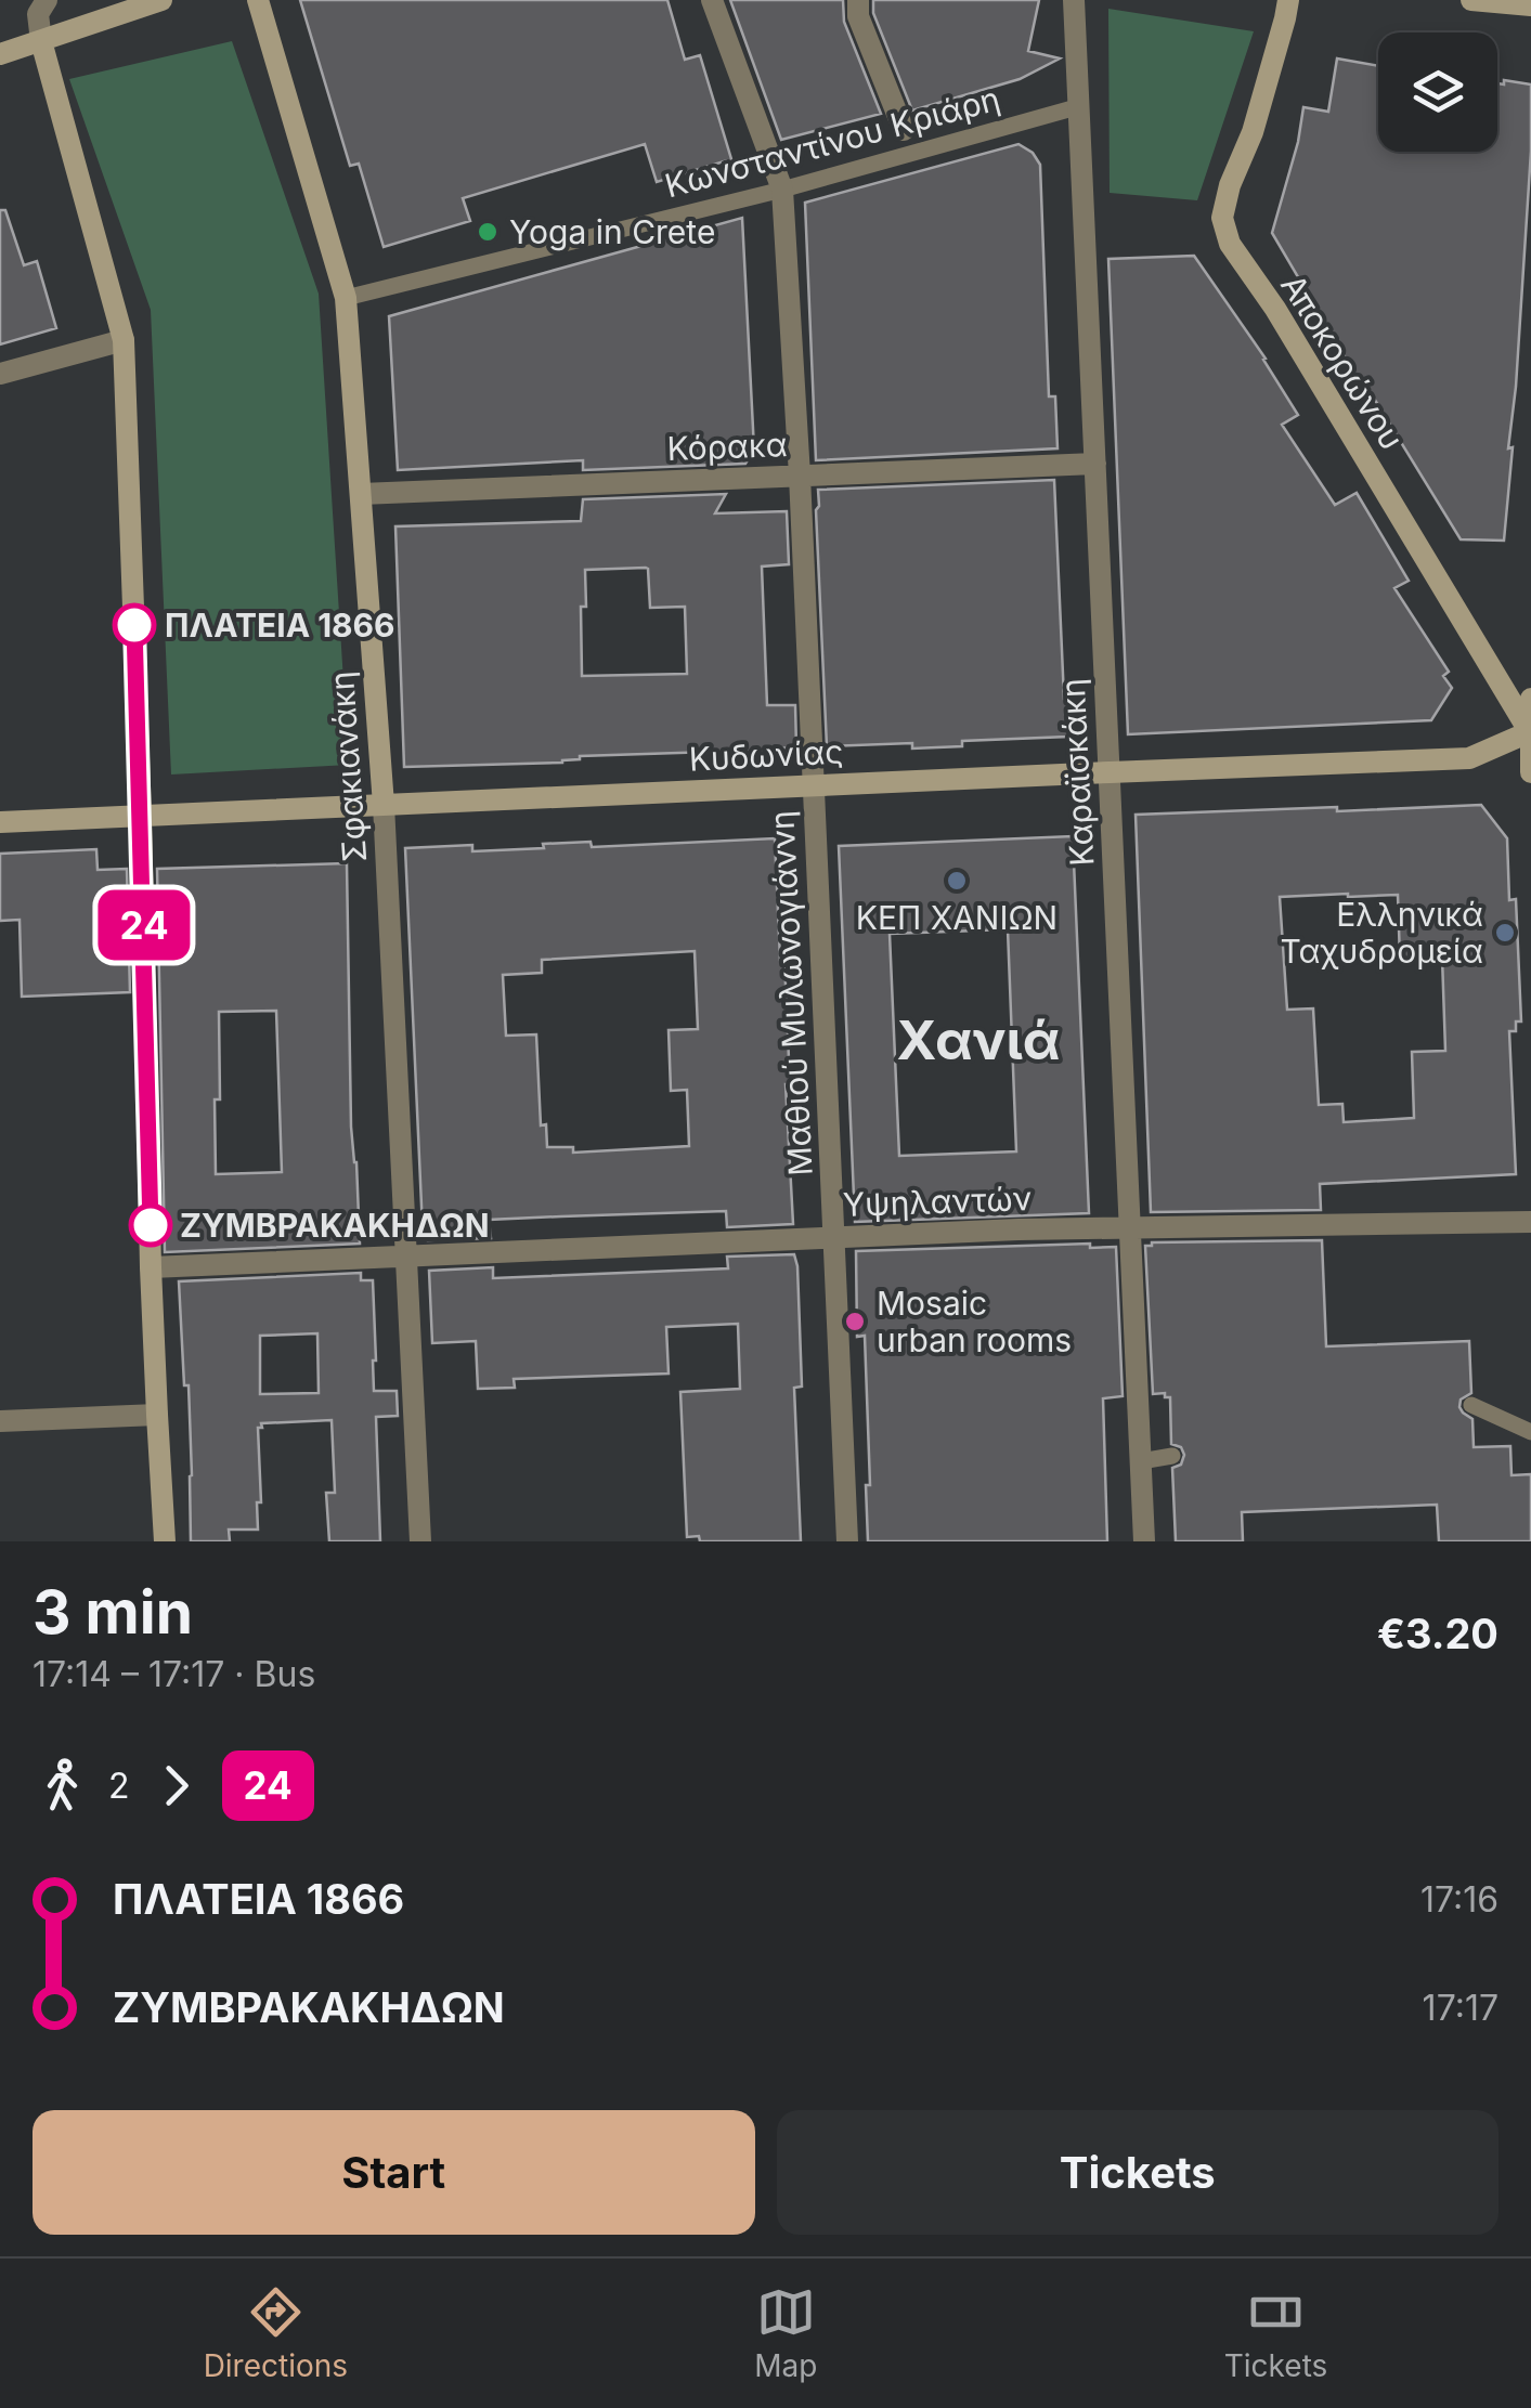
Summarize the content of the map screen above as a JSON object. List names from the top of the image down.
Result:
{
  "streets": {
    "main road": ["Αποκορώνου", "Κυδωνίας", "Σφακιανάκη"],
    "street": [
      "Κόρακα",
      "Καραϊσκάκη",
      "Μαθιού Μυλωνογιάννη",
      "Υψηλαντών"
    ],
    "lane": ["Κωνσταντίνου Κριάρη"]
  },
  "crossings": [
    ["Κωνσταντίνου Κριάρη", "Σφακιανάκη"],
    ["Κωνσταντίνου Κριάρη", "Καραϊσκάκη"],
    ["Κωνσταντίνου Κριάρη", "Μαθιού Μυλωνογιάννη"],
    ["Αποκορώνου", "Κυδωνίας"],
    ["Κόρακα", "Σφακιανάκη"],
    ["Κόρακα", "Καραϊσκάκη"],
    ["Κόρακα", "Μαθιού Μυλωνογιάννη"],
    ["Κυδωνίας", "Σφακιανάκη"],
    ["Κυδωνίας", "Καραϊσκάκη"],
    ["Κυδωνίας", "Μαθιού Μυλωνογιάννη"],
    ["Σφακιανάκη", "Υψηλαντών"],
    ["Καραϊσκάκη", "Υψηλαντών"],
    ["Μαθιού Μυλωνογιάννη", "Υψηλαντών"]
  ],
  "districts": ["Χανιά"],
  "places": [
    "Yoga in Crete",
    "ΠΛΑΤΕΙΑ 1866",
    "ΚΕΠ ΧΑΝΙΩΝ",
    "Ελληνικά Ταχυδρομεία",
    "ΖΥΜΒΡΑΚΑΚΗΔΩΝ",
    "Mosaic urban rooms"
  ],
  "lines": ["bus line 24"],
  "page": {
    "on_map": "24",
    "heading": ["3 min", "17:14 – 17:17 · Bus", "€3.20"],
    "legs": ["2", "24"],
    "list": [
      {
        "name": "ΠΛΑΤΕΙΑ 1866",
        "value": "17:16"
      },
      {
        "name": "ΖΥΜΒΡΑΚΑΚΗΔΩΝ",
        "value": "17:17"
      }
    ],
    "buttons": ["Start", "Tickets"],
    "tabs": ["Directions", "Map", "Tickets"]
  }
}
